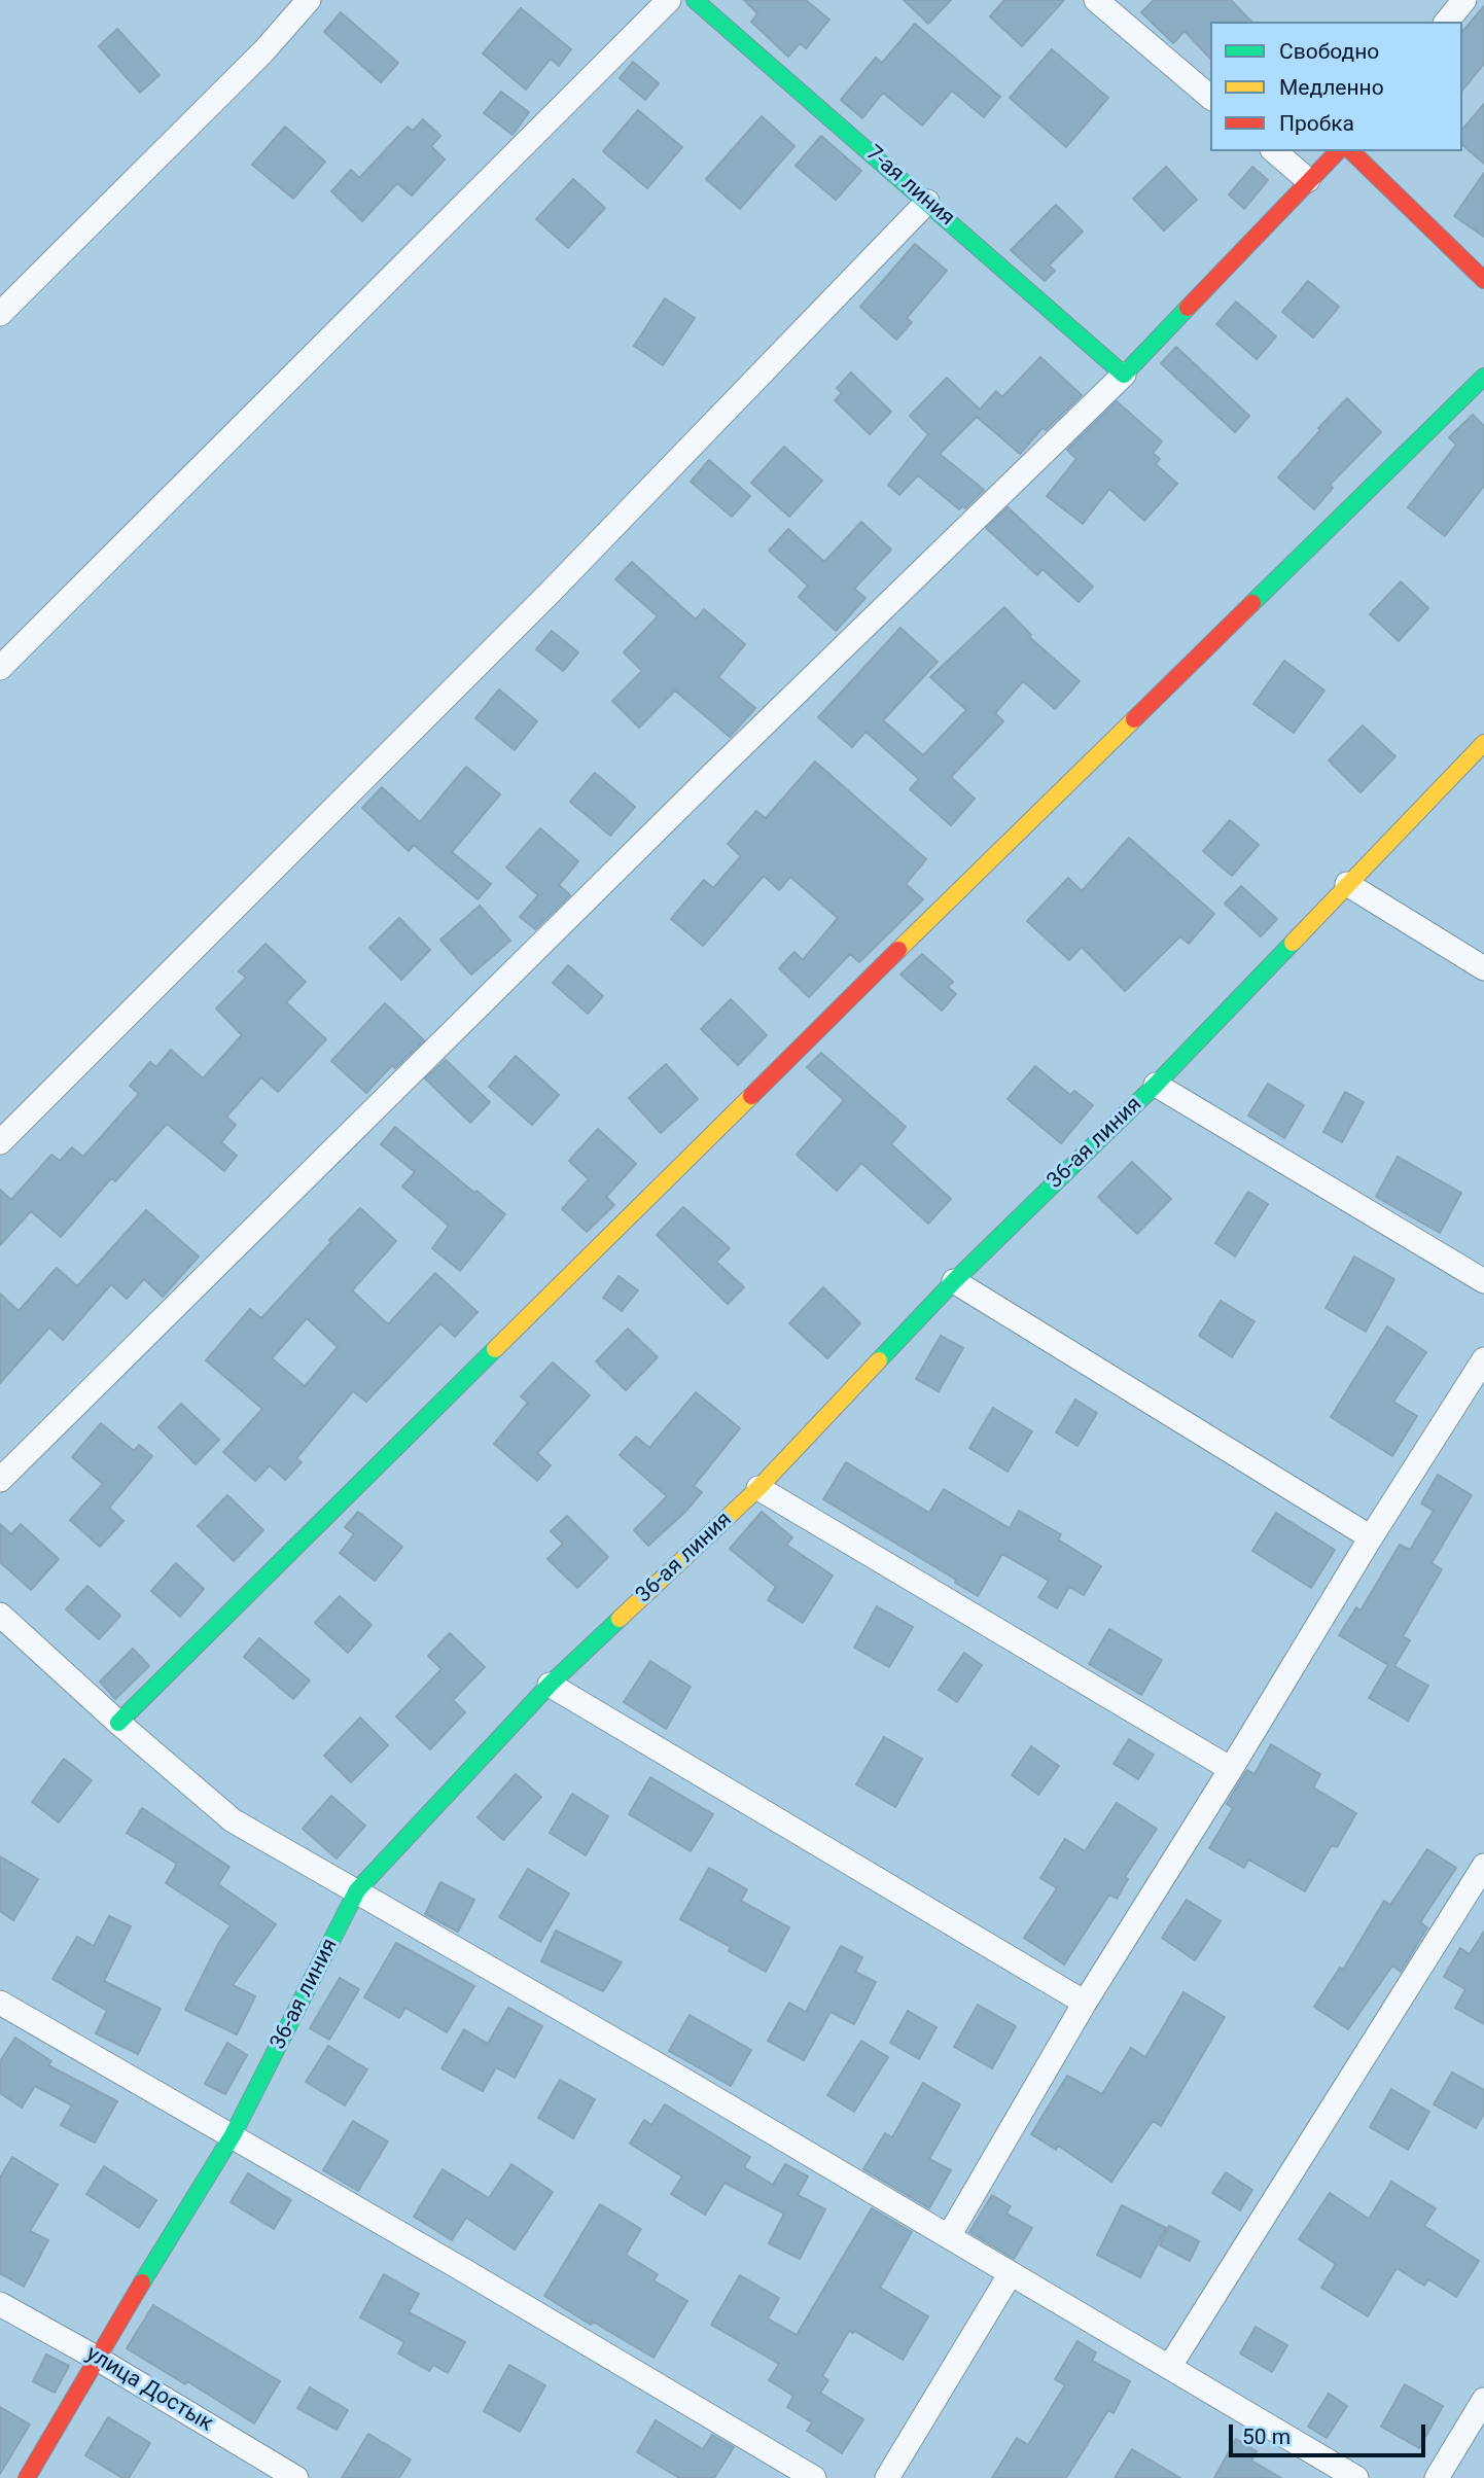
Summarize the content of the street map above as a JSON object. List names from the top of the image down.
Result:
{
  "streets": {
    "street": ["7-ая линия", "36-ая линия", "улица Достык"]
  },
  "crossings": [
    ["36-ая линия", "улица Достык"]
  ],
  "legend": ["Свободно", "Медленно", "Пробка"],
  "scale_bar": "50 m"
}
